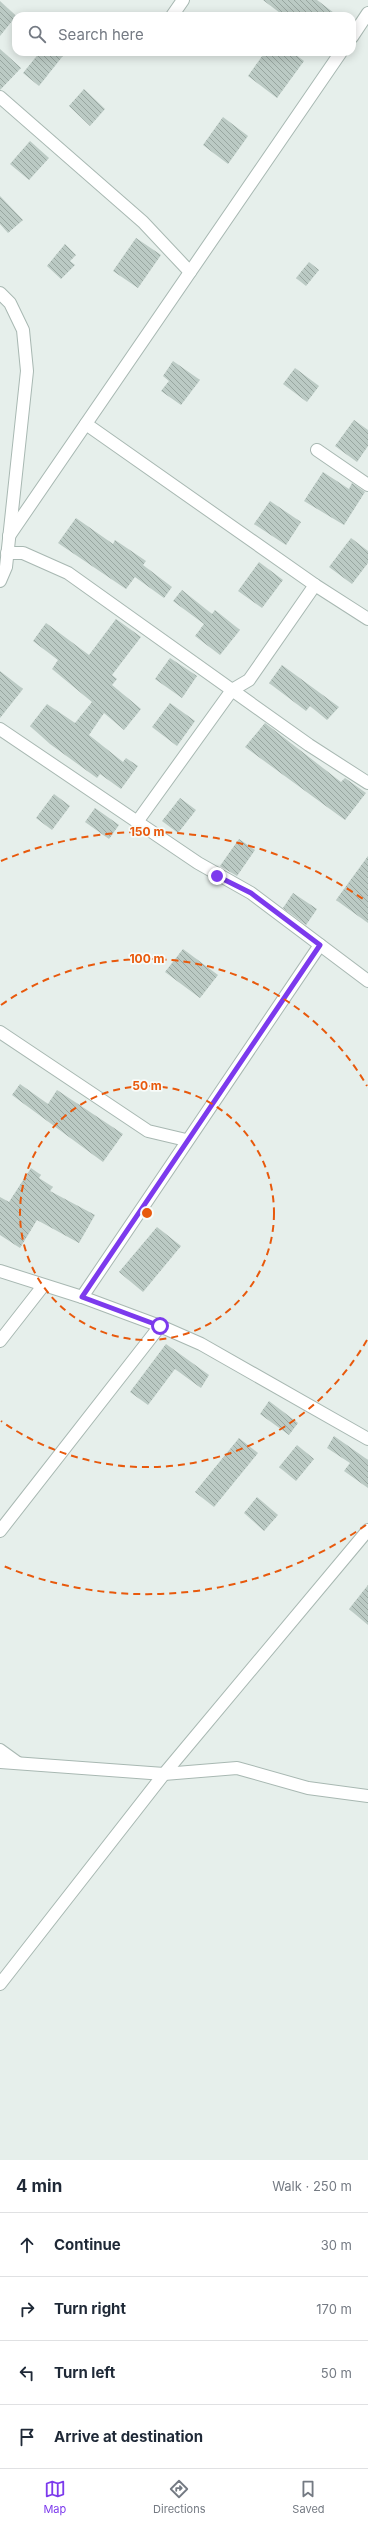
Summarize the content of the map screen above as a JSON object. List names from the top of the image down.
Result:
{
  "page": {
    "search": "Search here",
    "heading": ["4 min", "Walk · 250 m"],
    "list": [
      ["Continue", "30 m"],
      ["Turn right", "170 m"],
      ["Turn left", "50 m"],
      "Arrive at destination"
    ],
    "nav": ["Map", "Directions", "Saved"]
  },
  "rings": ["150 m", "100 m", "50 m"]
}
